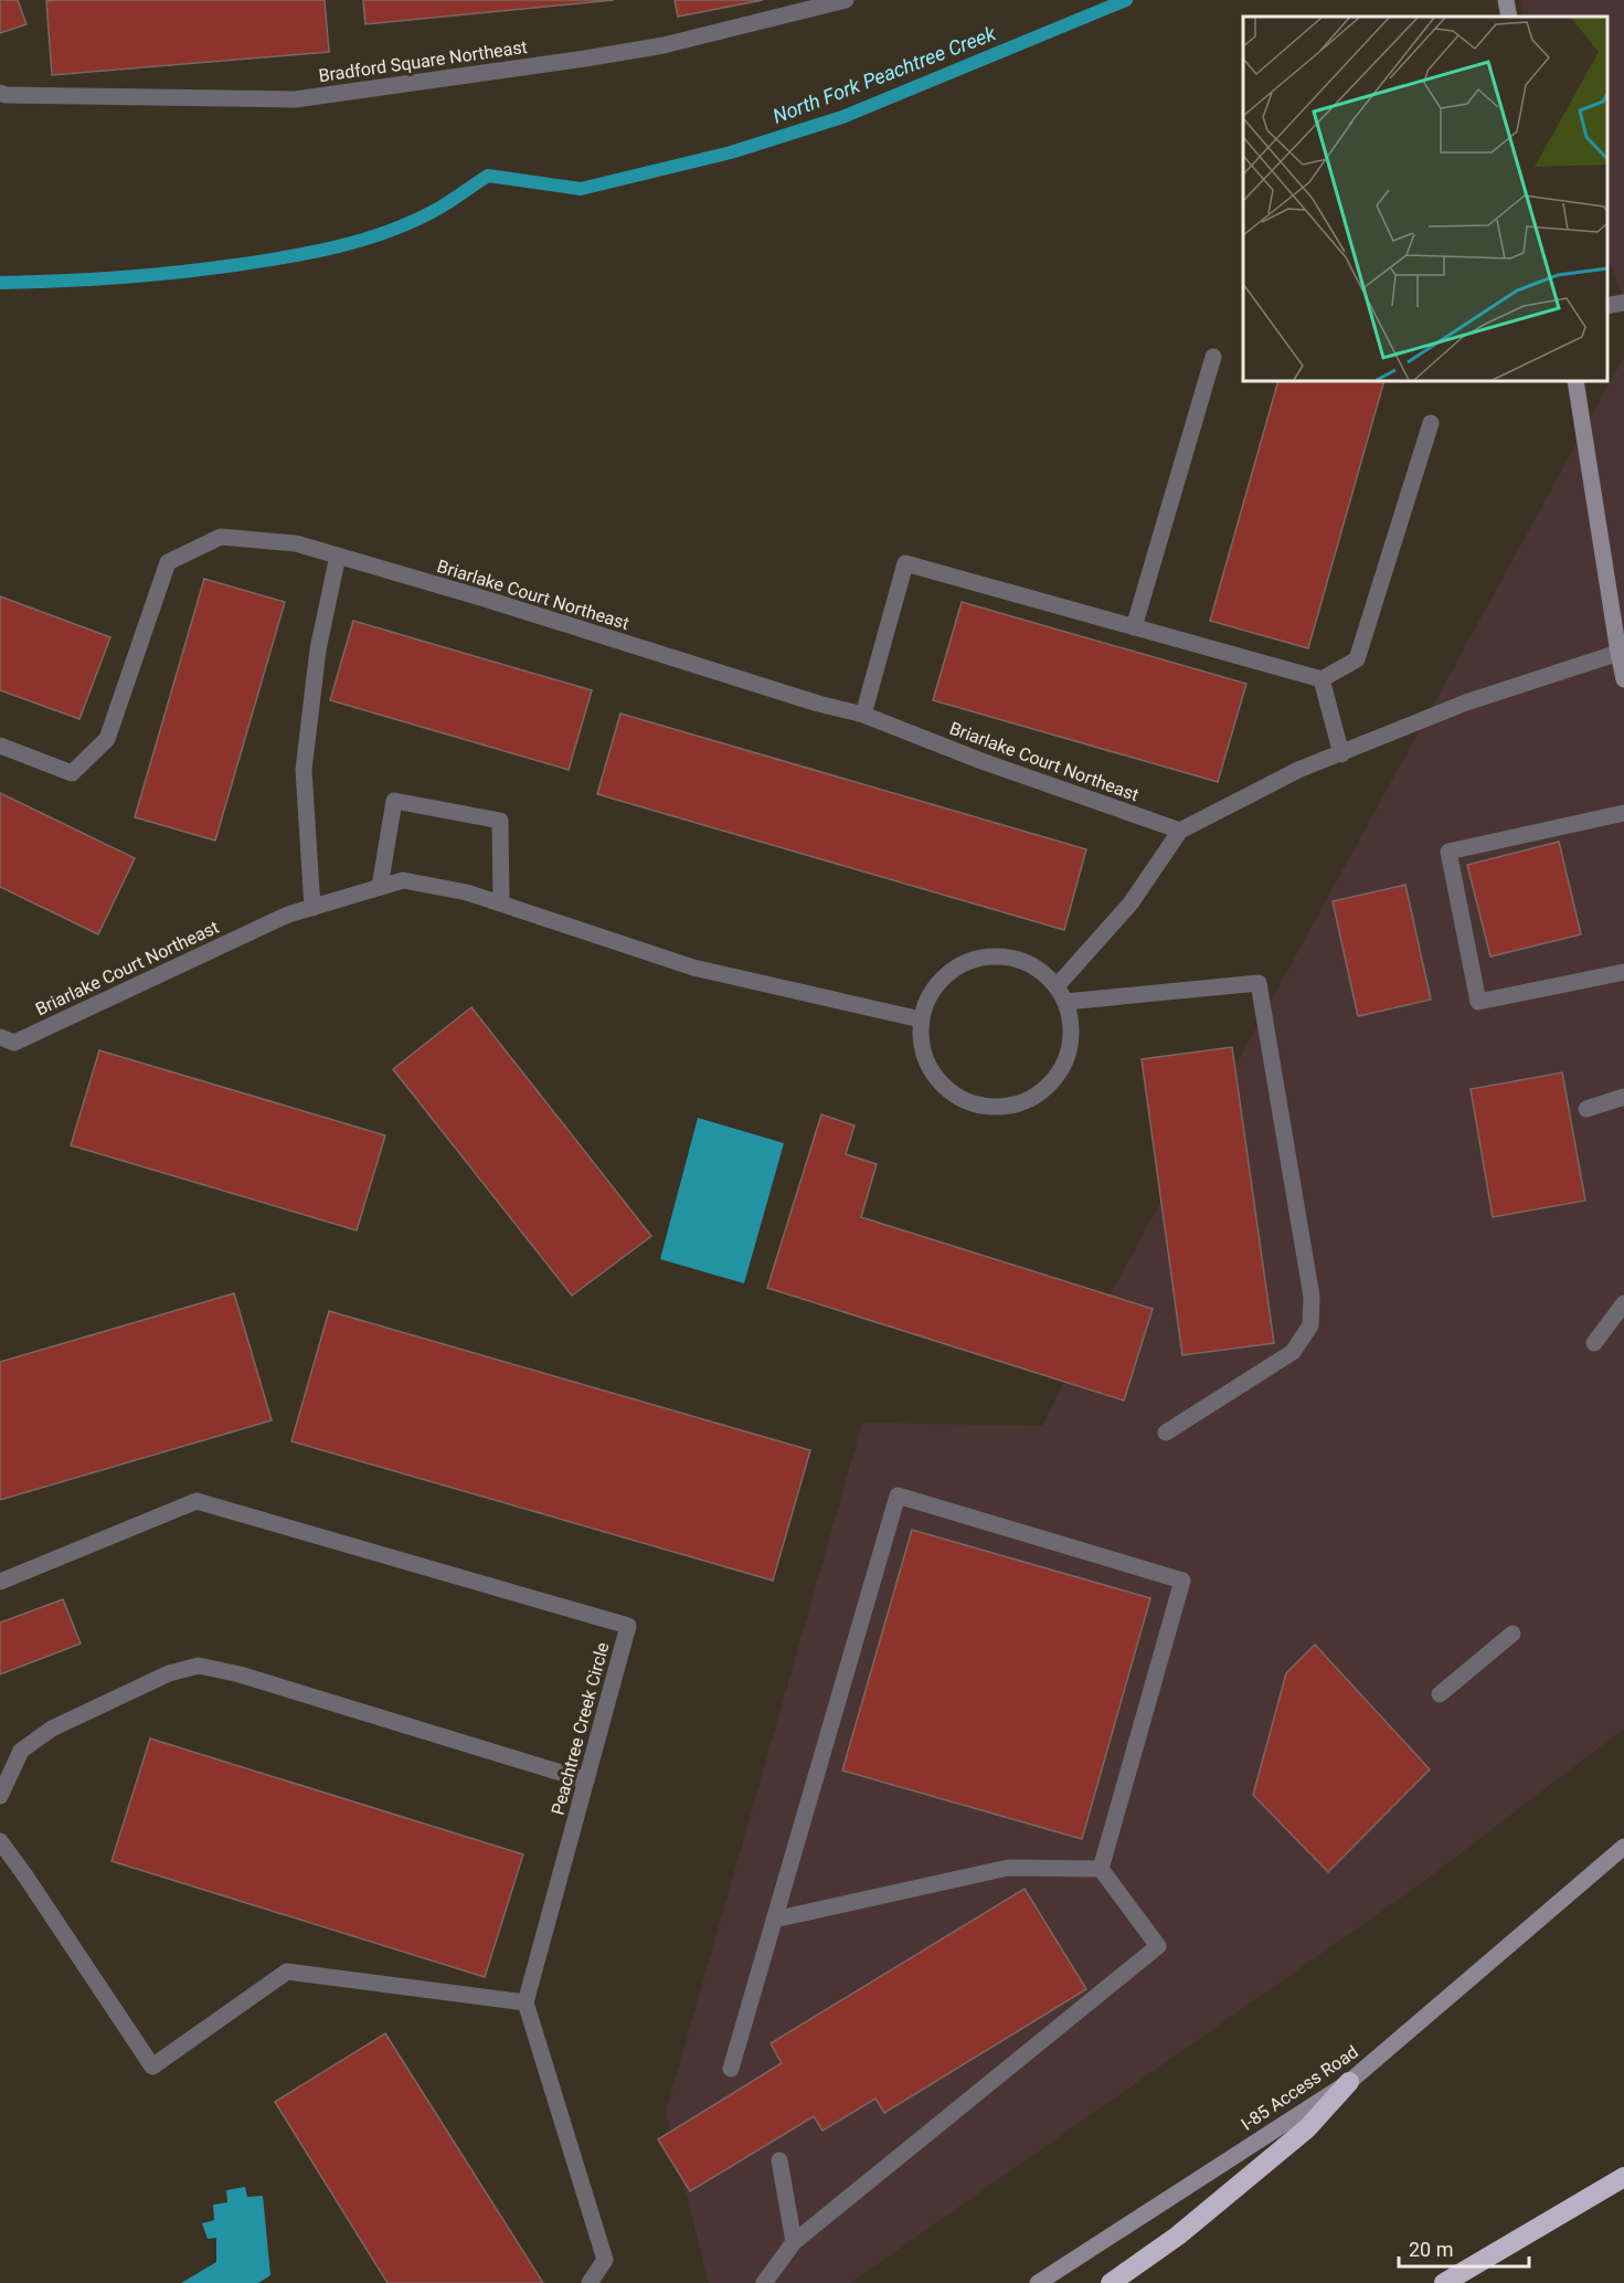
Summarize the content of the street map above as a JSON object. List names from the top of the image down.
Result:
{
  "streets": {
    "main road": ["I-85 Access Road"],
    "street": ["Bradford Square Northeast", "Briarlake Court Northeast", "Peachtree Creek Circle"]
  },
  "water": ["North Fork Peachtree Creek"],
  "scale_bar": "20 m"
}
